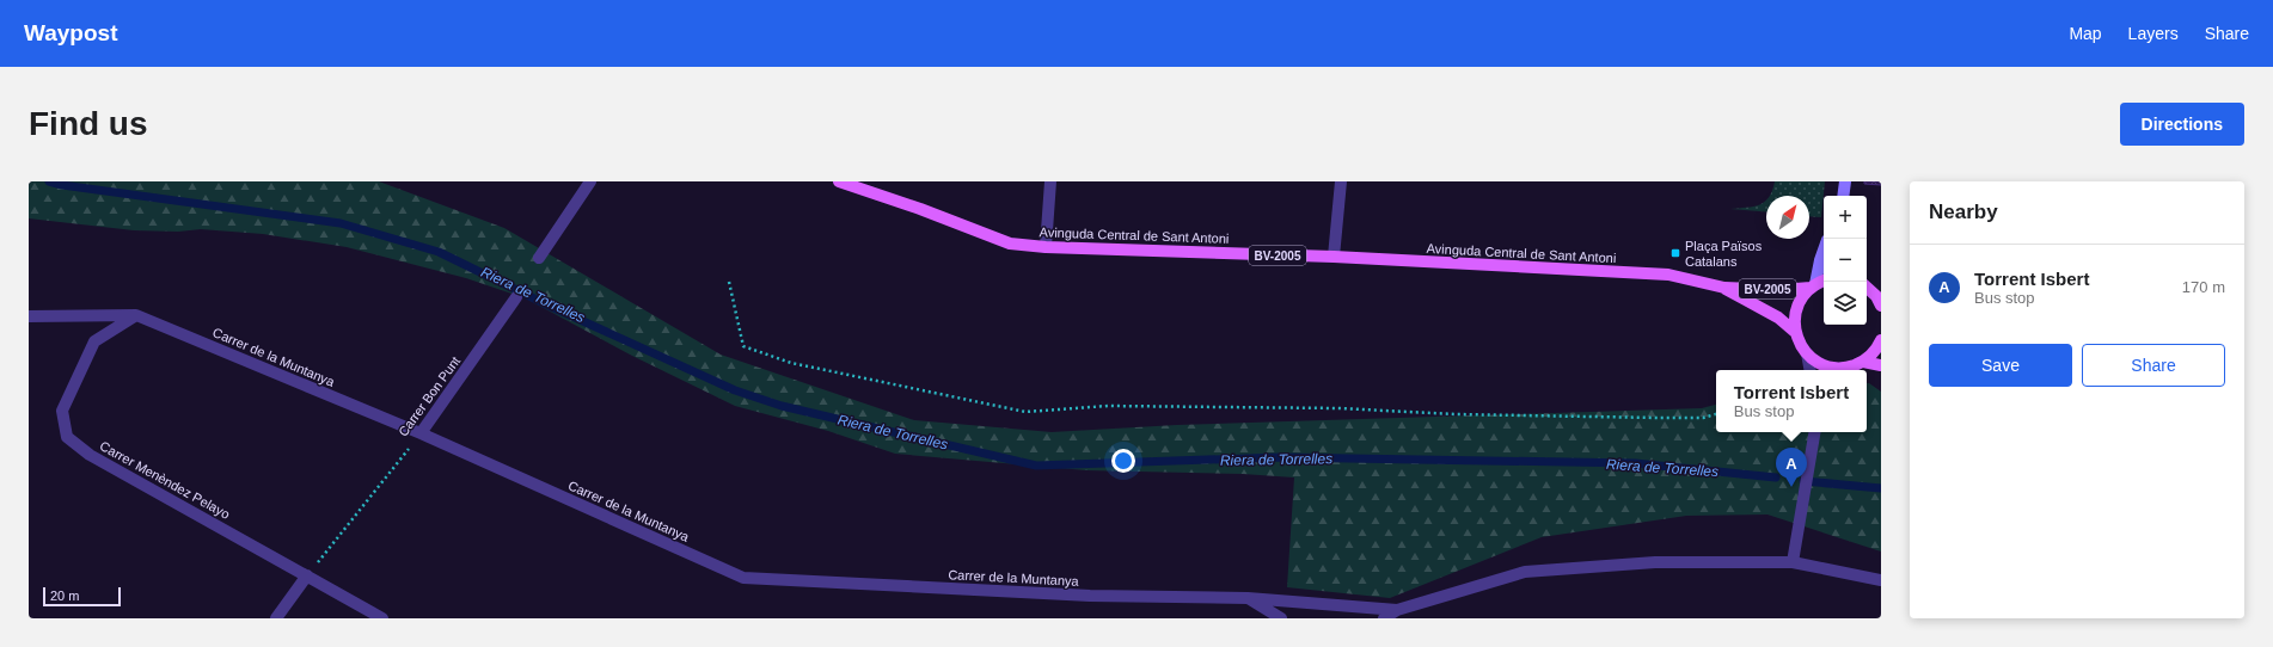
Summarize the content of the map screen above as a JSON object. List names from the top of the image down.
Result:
{
  "streets": {
    "main road": ["Avinguda Central de Sant Antoni", "BV-2005"],
    "street": ["Carrer de la Muntanya", "Carrer Bon Punt", "Carrer Menèndez Pelayo"]
  },
  "crossings": [
    ["Avinguda Central de Sant Antoni", "BV-2005"],
    ["Carrer de la Muntanya", "Carrer Bon Punt"],
    ["Carrer de la Muntanya", "Carrer Menèndez Pelayo"],
    ["Carrer Bon Punt", "Carrer Menèndez Pelayo"]
  ],
  "water": ["Riera de Torrelles"],
  "places": {
    "transit": ["Plaça Països Catalans"]
  },
  "scale_bar": "20 m",
  "north": "top right",
  "page": {
    "header": "Waypost",
    "nav": ["Map", "Layers", "Share"],
    "buttons": [
      "Directions",
      ["Save", "Share"]
    ],
    "title": "Find us",
    "heading": "Nearby",
    "map_buttons": ["+", "−"],
    "list": [
      {
        "mark": "A",
        "name": "Torrent Isbert",
        "note": "Bus stop",
        "value": "170 m"
      }
    ],
    "popup": ["Torrent Isbert", "Bus stop"],
    "pins": "A",
    "scale": "20 m"
  }
}
